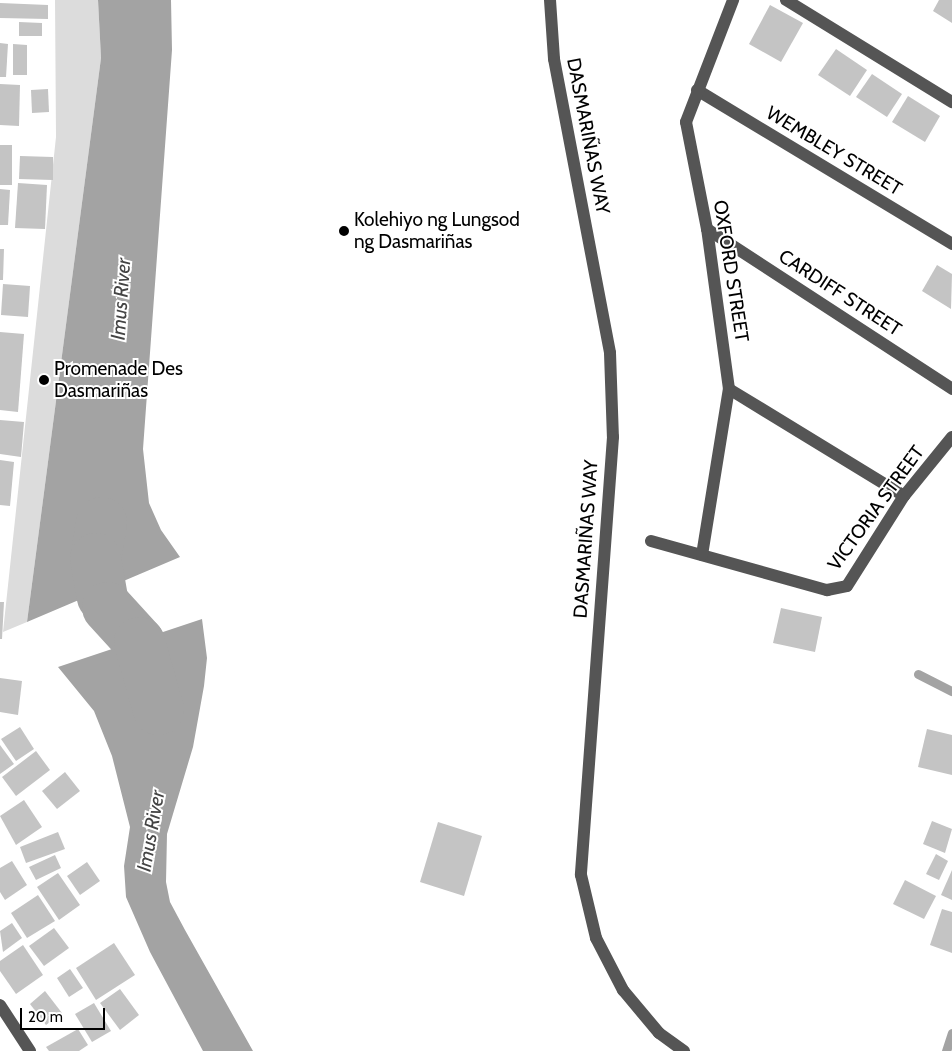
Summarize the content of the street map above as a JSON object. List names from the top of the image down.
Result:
{
  "streets": {
    "street": [
      "DASMARIÑAS WAY",
      "WEMBLEY STREET",
      "OXFORD STREET",
      "CARDIFF STREET",
      "VICTORIA STREET"
    ]
  },
  "crossings": [
    ["WEMBLEY STREET", "OXFORD STREET"],
    ["OXFORD STREET", "CARDIFF STREET"],
    ["OXFORD STREET", "VICTORIA STREET"]
  ],
  "water": ["Imus River"],
  "places": ["Kolehiyo ng Lungsod ng Dasmariñas", "Promenade Des Dasmariñas"],
  "scale_bar": "20 m"
}
